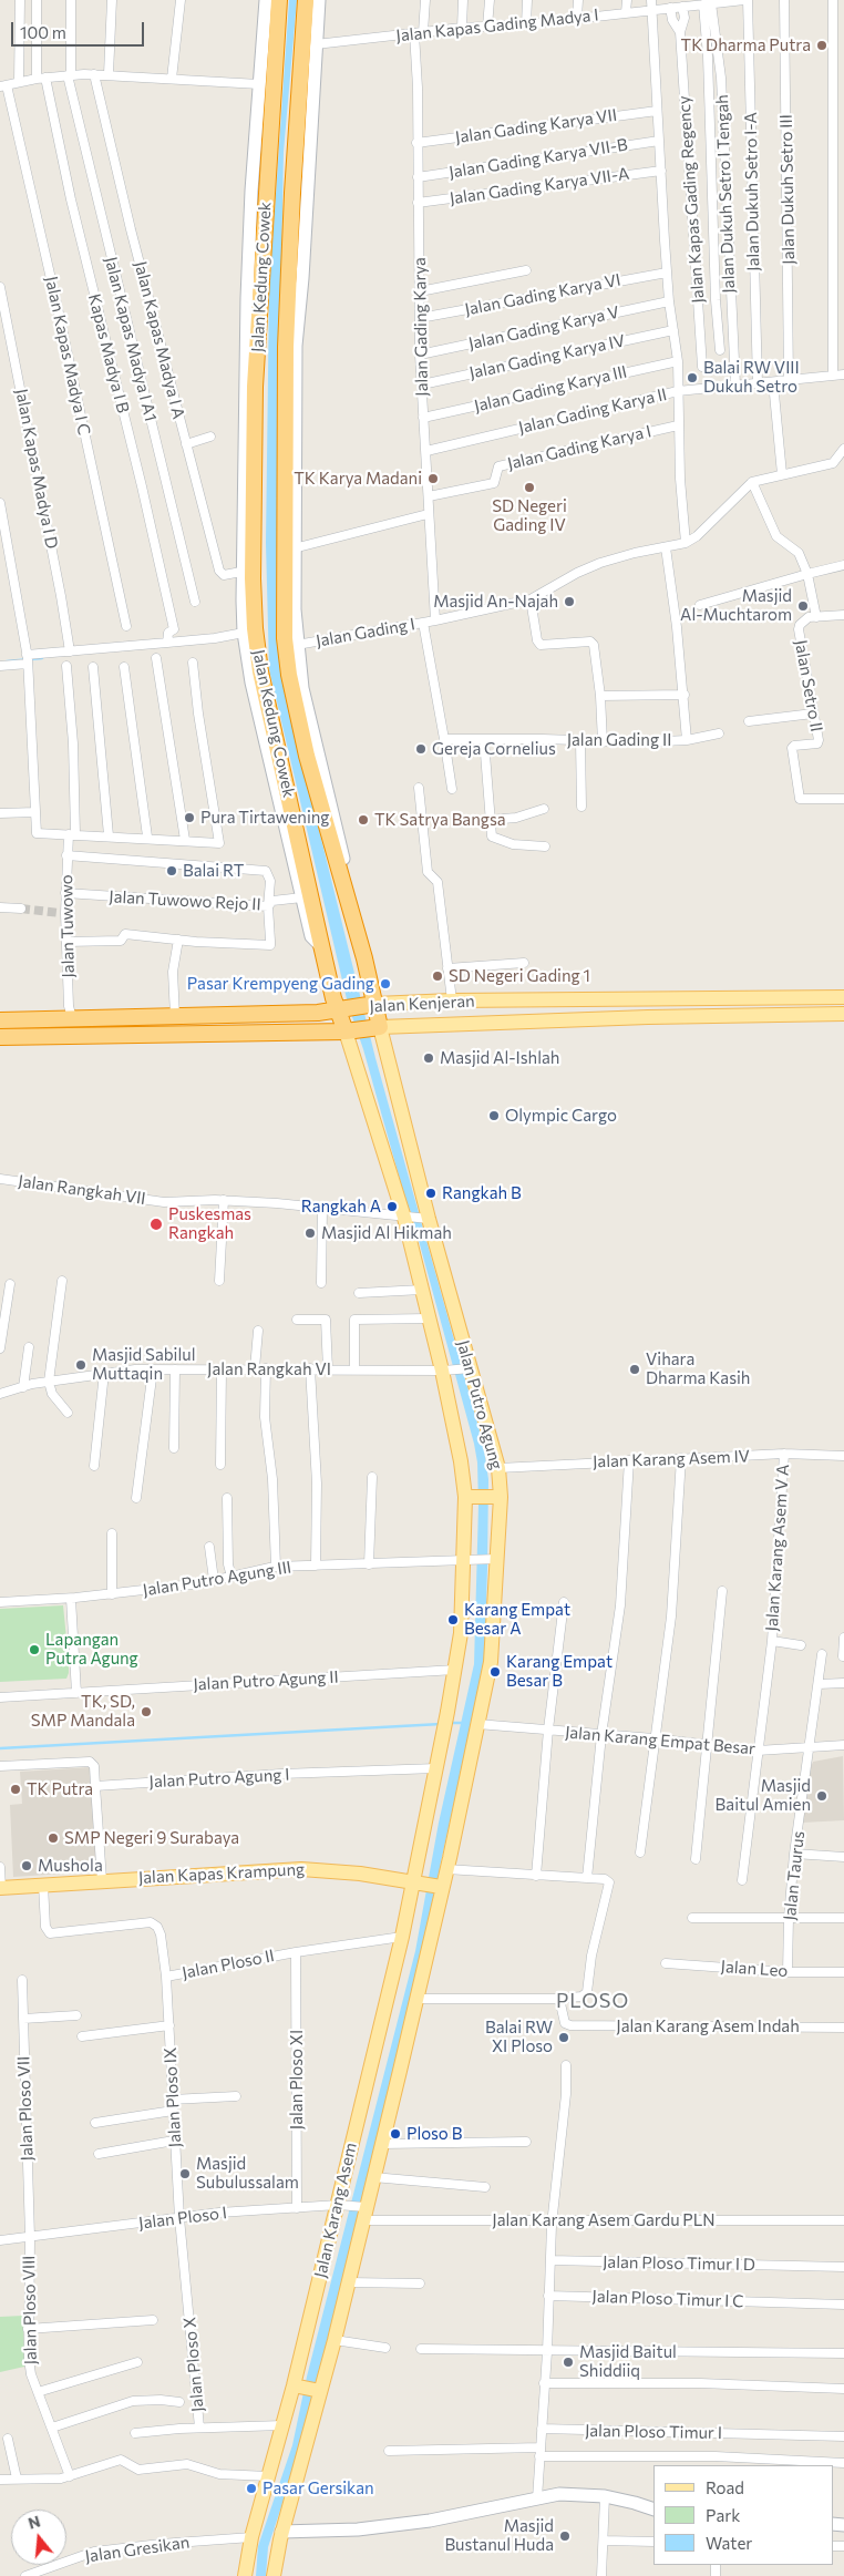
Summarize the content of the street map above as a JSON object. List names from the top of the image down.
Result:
{
  "streets": {
    "highway": ["Jalan Kedung Cowek", "Jalan Kenjeran"],
    "main road": ["Jalan Putro Agung", "Jalan Kapas Krampung", "Jalan Karang Asem"],
    "street": [
      "Jalan Kapas Gading Madya I",
      "Jalan Gading Karya VII",
      "Jalan Gading Karya VII-B",
      "Jalan Gading Karya VII-A",
      "Jalan Dukuh Setro III",
      "Jalan Dukuh Setro I-A",
      "Jalan Dukuh Setro I Tengah",
      "Jalan Kapas Gading Regency",
      "Jalan Gading Karya VI",
      "Jalan Gading Karya",
      "Jalan Gading Karya V",
      "Jalan Kapas Madya I A1",
      "Jalan Kapas Madya I A",
      "Kapas Madya I B",
      "Jalan Kapas Madya I C",
      "Jalan Gading Karya IV",
      "Jalan Gading Karya III",
      "Jalan Gading Karya II",
      "Jalan Gading Karya I",
      "Jalan Kapas Madya I D",
      "Jalan Gading I",
      "Jalan Setro II",
      "Jalan Gading II",
      "Jalan Tuwowo Rejo II",
      "Jalan Tuwowo",
      "Jalan Rangkah VII",
      "Jalan Rangkah VI",
      "Jalan Karang Asem IV",
      "Jalan Karang Asem V A",
      "Jalan Putro Agung III",
      "Jalan Putro Agung II",
      "Jalan Karang Empat Besar",
      "Jalan Putro Agung I",
      "Jalan Taurus",
      "Jalan Ploso II",
      "Jalan Leo",
      "Jalan Karang Asem Indah",
      "Jalan Ploso XI",
      "Jalan Ploso IX",
      "Jalan Ploso VII",
      "Jalan Ploso I",
      "Jalan Karang Asem Gardu PLN",
      "Jalan Ploso Timur I D",
      "Jalan Ploso Timur I C",
      "Jalan Ploso VIII",
      "Jalan Ploso X",
      "Jalan Ploso Timur I",
      "Jalan Gresikan"
    ]
  },
  "crossings": [
    ["Jalan Kapas Gading Madya I", "Jalan Dukuh Setro I-A"],
    ["Jalan Kapas Gading Madya I", "Jalan Dukuh Setro I Tengah"],
    ["Jalan Kapas Gading Madya I", "Jalan Kapas Gading Regency"],
    ["Jalan Kapas Gading Madya I", "Jalan Kedung Cowek"],
    ["Jalan Kapas Gading Madya I", "Jalan Gading Karya"],
    ["Jalan Kapas Gading Madya I", "Jalan Gading Karya II"],
    ["Jalan Gading Karya VII", "Jalan Gading Karya"],
    ["Jalan Gading Karya VII", "Jalan Gading Karya II"],
    ["Jalan Gading Karya VII-B", "Jalan Gading Karya"],
    ["Jalan Gading Karya VII-B", "Jalan Gading Karya II"],
    ["Jalan Gading Karya VII-A", "Jalan Gading Karya"],
    ["Jalan Gading Karya VII-A", "Jalan Gading Karya II"],
    ["Jalan Kedung Cowek", "Jalan Kapas Madya I A"],
    ["Jalan Kedung Cowek", "Jalan Gading I"],
    ["Jalan Kedung Cowek", "Jalan Tuwowo Rejo II"],
    ["Jalan Gading Karya VI", "Jalan Gading Karya"],
    ["Jalan Gading Karya VI", "Jalan Gading Karya II"],
    ["Jalan Gading Karya", "Jalan Gading Karya V"],
    ["Jalan Gading Karya", "Jalan Gading Karya IV"],
    ["Jalan Gading Karya", "Jalan Gading Karya III"],
    ["Jalan Gading Karya", "Jalan Gading Karya II"],
    ["Jalan Gading Karya", "Jalan Gading Karya I"],
    ["Jalan Gading Karya", "Jalan Gading I"],
    ["Jalan Gading Karya V", "Jalan Gading Karya II"],
    ["Jalan Gading Karya IV", "Jalan Gading Karya II"],
    ["Jalan Gading Karya III", "Jalan Gading Karya II"],
    ["Jalan Gading I", "Jalan Setro II"],
    ["Jalan Gading I", "Jalan Gading II"],
    ["Jalan Tuwowo Rejo II", "Jalan Tuwowo"],
    ["Jalan Tuwowo", "Jalan Kenjeran"],
    ["Jalan Kenjeran", "Jalan Putro Agung"],
    ["Jalan Rangkah VII", "Jalan Putro Agung"],
    ["Jalan Rangkah VI", "Jalan Putro Agung"],
    ["Jalan Putro Agung", "Jalan Karang Asem IV"],
    ["Jalan Putro Agung", "Jalan Putro Agung III"],
    ["Jalan Putro Agung", "Jalan Putro Agung II"],
    ["Jalan Putro Agung", "Jalan Karang Empat Besar"],
    ["Jalan Putro Agung", "Jalan Putro Agung I"],
    ["Jalan Putro Agung", "Jalan Kapas Krampung"],
    ["Jalan Putro Agung", "Jalan Karang Asem"],
    ["Jalan Karang Asem IV", "Jalan Karang Asem V A"],
    ["Jalan Karang Asem V A", "Jalan Karang Empat Besar"],
    ["Jalan Karang Empat Besar", "Jalan Taurus"],
    ["Jalan Kapas Krampung", "Jalan Ploso II"],
    ["Jalan Kapas Krampung", "Jalan Karang Asem"],
    ["Jalan Taurus", "Jalan Leo"],
    ["Jalan Ploso II", "Jalan Ploso XI"],
    ["Jalan Ploso II", "Jalan Ploso IX"],
    ["Jalan Ploso II", "Jalan Karang Asem"],
    ["Jalan Ploso XI", "Jalan Ploso I"],
    ["Jalan Ploso IX", "Jalan Ploso I"],
    ["Jalan Ploso IX", "Jalan Ploso X"],
    ["Jalan Ploso VII", "Jalan Ploso I"],
    ["Jalan Ploso VII", "Jalan Ploso VIII"],
    ["Jalan Karang Asem", "Jalan Ploso I"],
    ["Jalan Karang Asem", "Jalan Karang Asem Gardu PLN"],
    ["Jalan Karang Asem", "Jalan Ploso X"],
    ["Jalan Karang Asem", "Jalan Gresikan"],
    ["Jalan Ploso I", "Jalan Karang Asem Gardu PLN"],
    ["Jalan Ploso I", "Jalan Ploso VIII"],
    ["Jalan Ploso I", "Jalan Ploso X"]
  ],
  "districts": ["PLOSO"],
  "places": [
    "TK Dharma Putra",
    "Balai RW VIII Dukuh Setro",
    "TK Karya Madani",
    "SD Negeri Gading IV",
    "Masjid An-Najah",
    "Masjid Al-Muchtarom",
    "Gereja Cornelius",
    "Pura Tirtawening",
    "TK Satrya Bangsa",
    "Balai RT",
    "SD Negeri Gading 1",
    "Pasar Krempyeng Gading",
    "Masjid Al-Ishlah",
    "Olympic Cargo",
    "Rangkah B",
    "Rangkah A",
    "Puskesmas Rangkah",
    "Masjid Al Hikmah",
    "Masjid Sabilul Muttaqin",
    "Vihara Dharma Kasih",
    "Karang Empat Besar A",
    "Lapangan Putra Agung",
    "Karang Empat Besar B",
    "TK, SD, SMP Mandala",
    "TK Putra",
    "Masjid Baitul Amien",
    "SMP Negeri 9 Surabaya",
    "Mushola",
    "Balai RW XI Ploso",
    "Ploso B",
    "Masjid Subulussalam",
    "Masjid Baitul Shiddiiq",
    "Pasar Gersikan",
    "Masjid Bustanul Huda"
  ],
  "legend": ["Road", "Park", "Water"],
  "scale_bar": "100 m",
  "north": "top"
}
